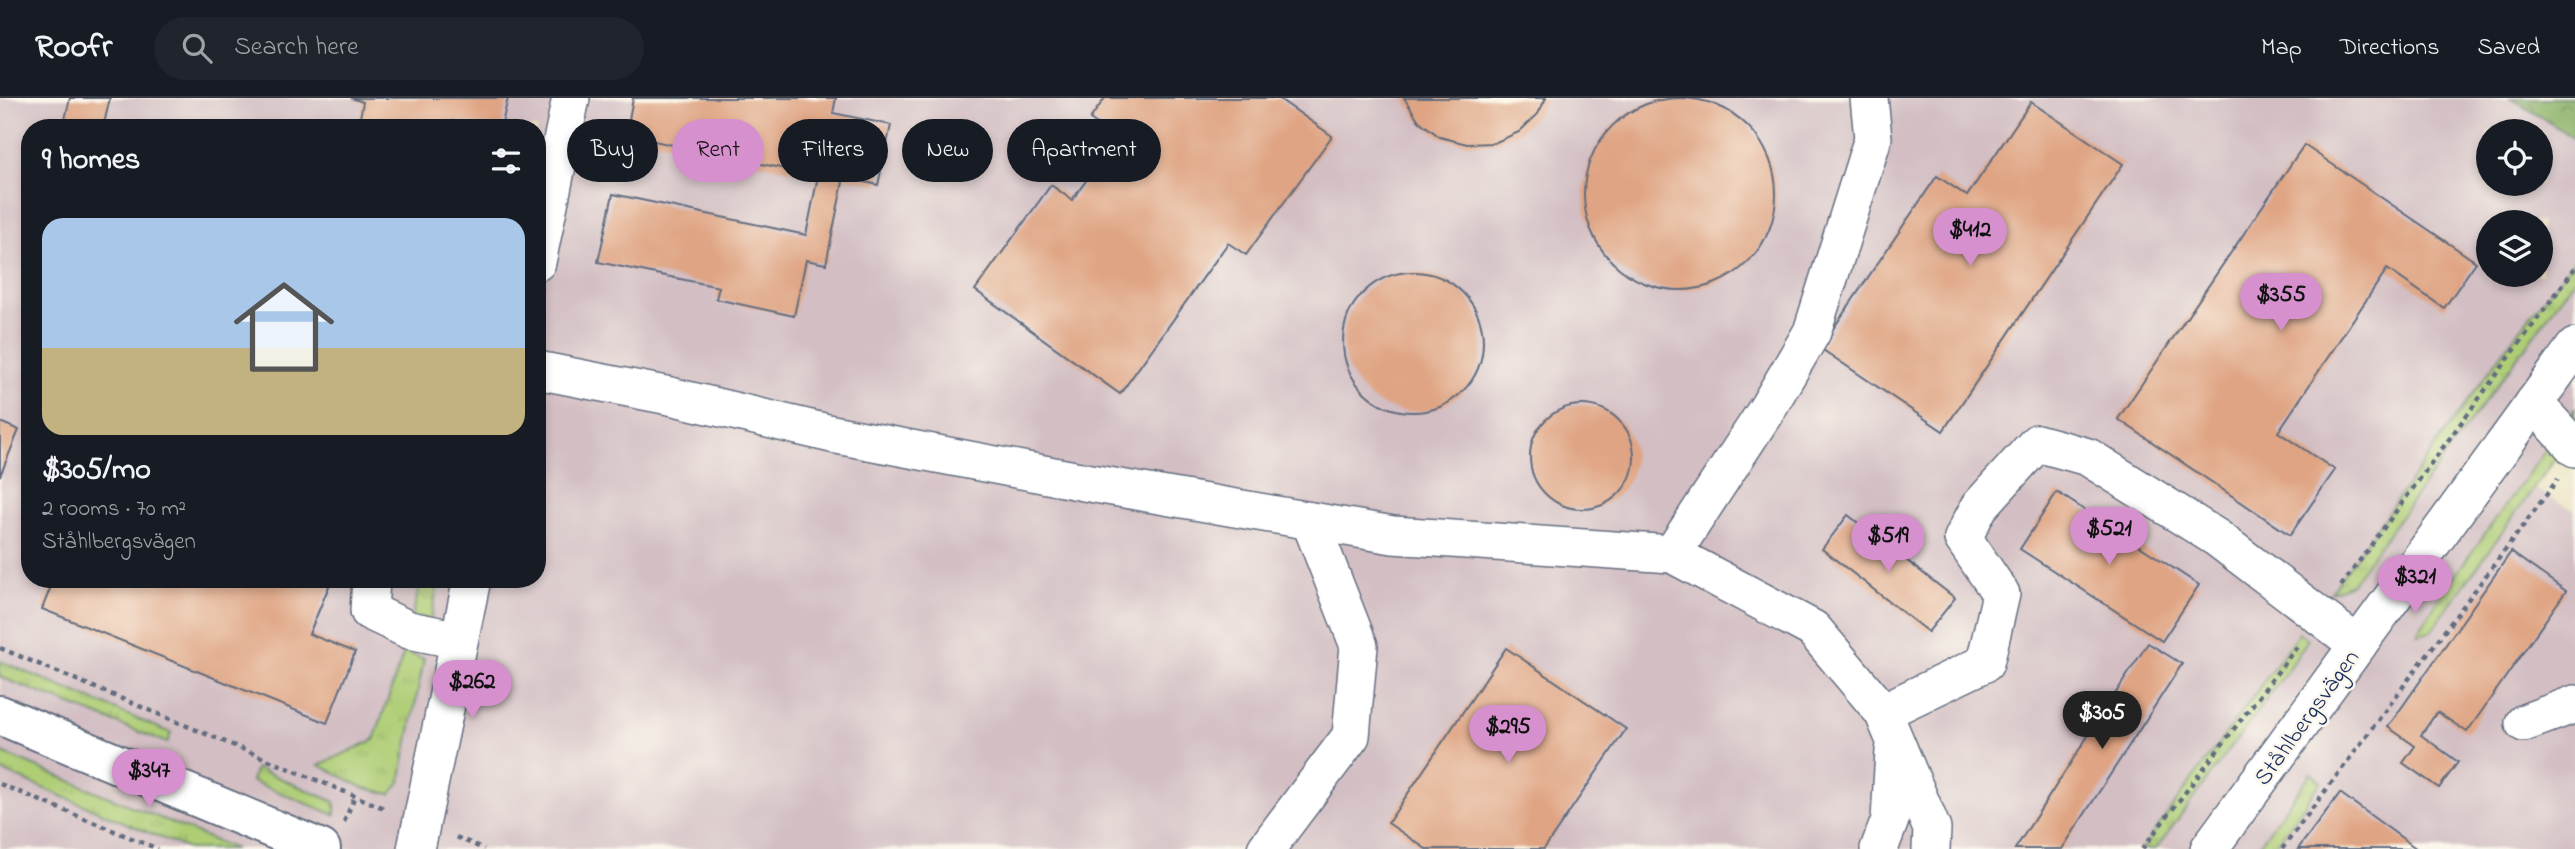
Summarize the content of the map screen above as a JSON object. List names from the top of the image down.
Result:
{
  "streets": {
    "street": ["Ståhlbergsvägen"]
  },
  "page": {
    "header": "Roofr",
    "search": "Search here",
    "nav": ["Map", "Directions", "Saved"],
    "chip": [
      "Buy",
      "Rent",
      "Filters",
      "New",
      "Apartment"
    ],
    "heading": "9 homes",
    "list": [
      {
        "name": "$305/mo",
        "note": "2 rooms · 70 m² · Ståhlbergsvägen"
      }
    ],
    "price": [
      "$412",
      "$355",
      "$521",
      "$519",
      "$321",
      "$262",
      "$305",
      "$295",
      "$347"
    ]
  }
}
